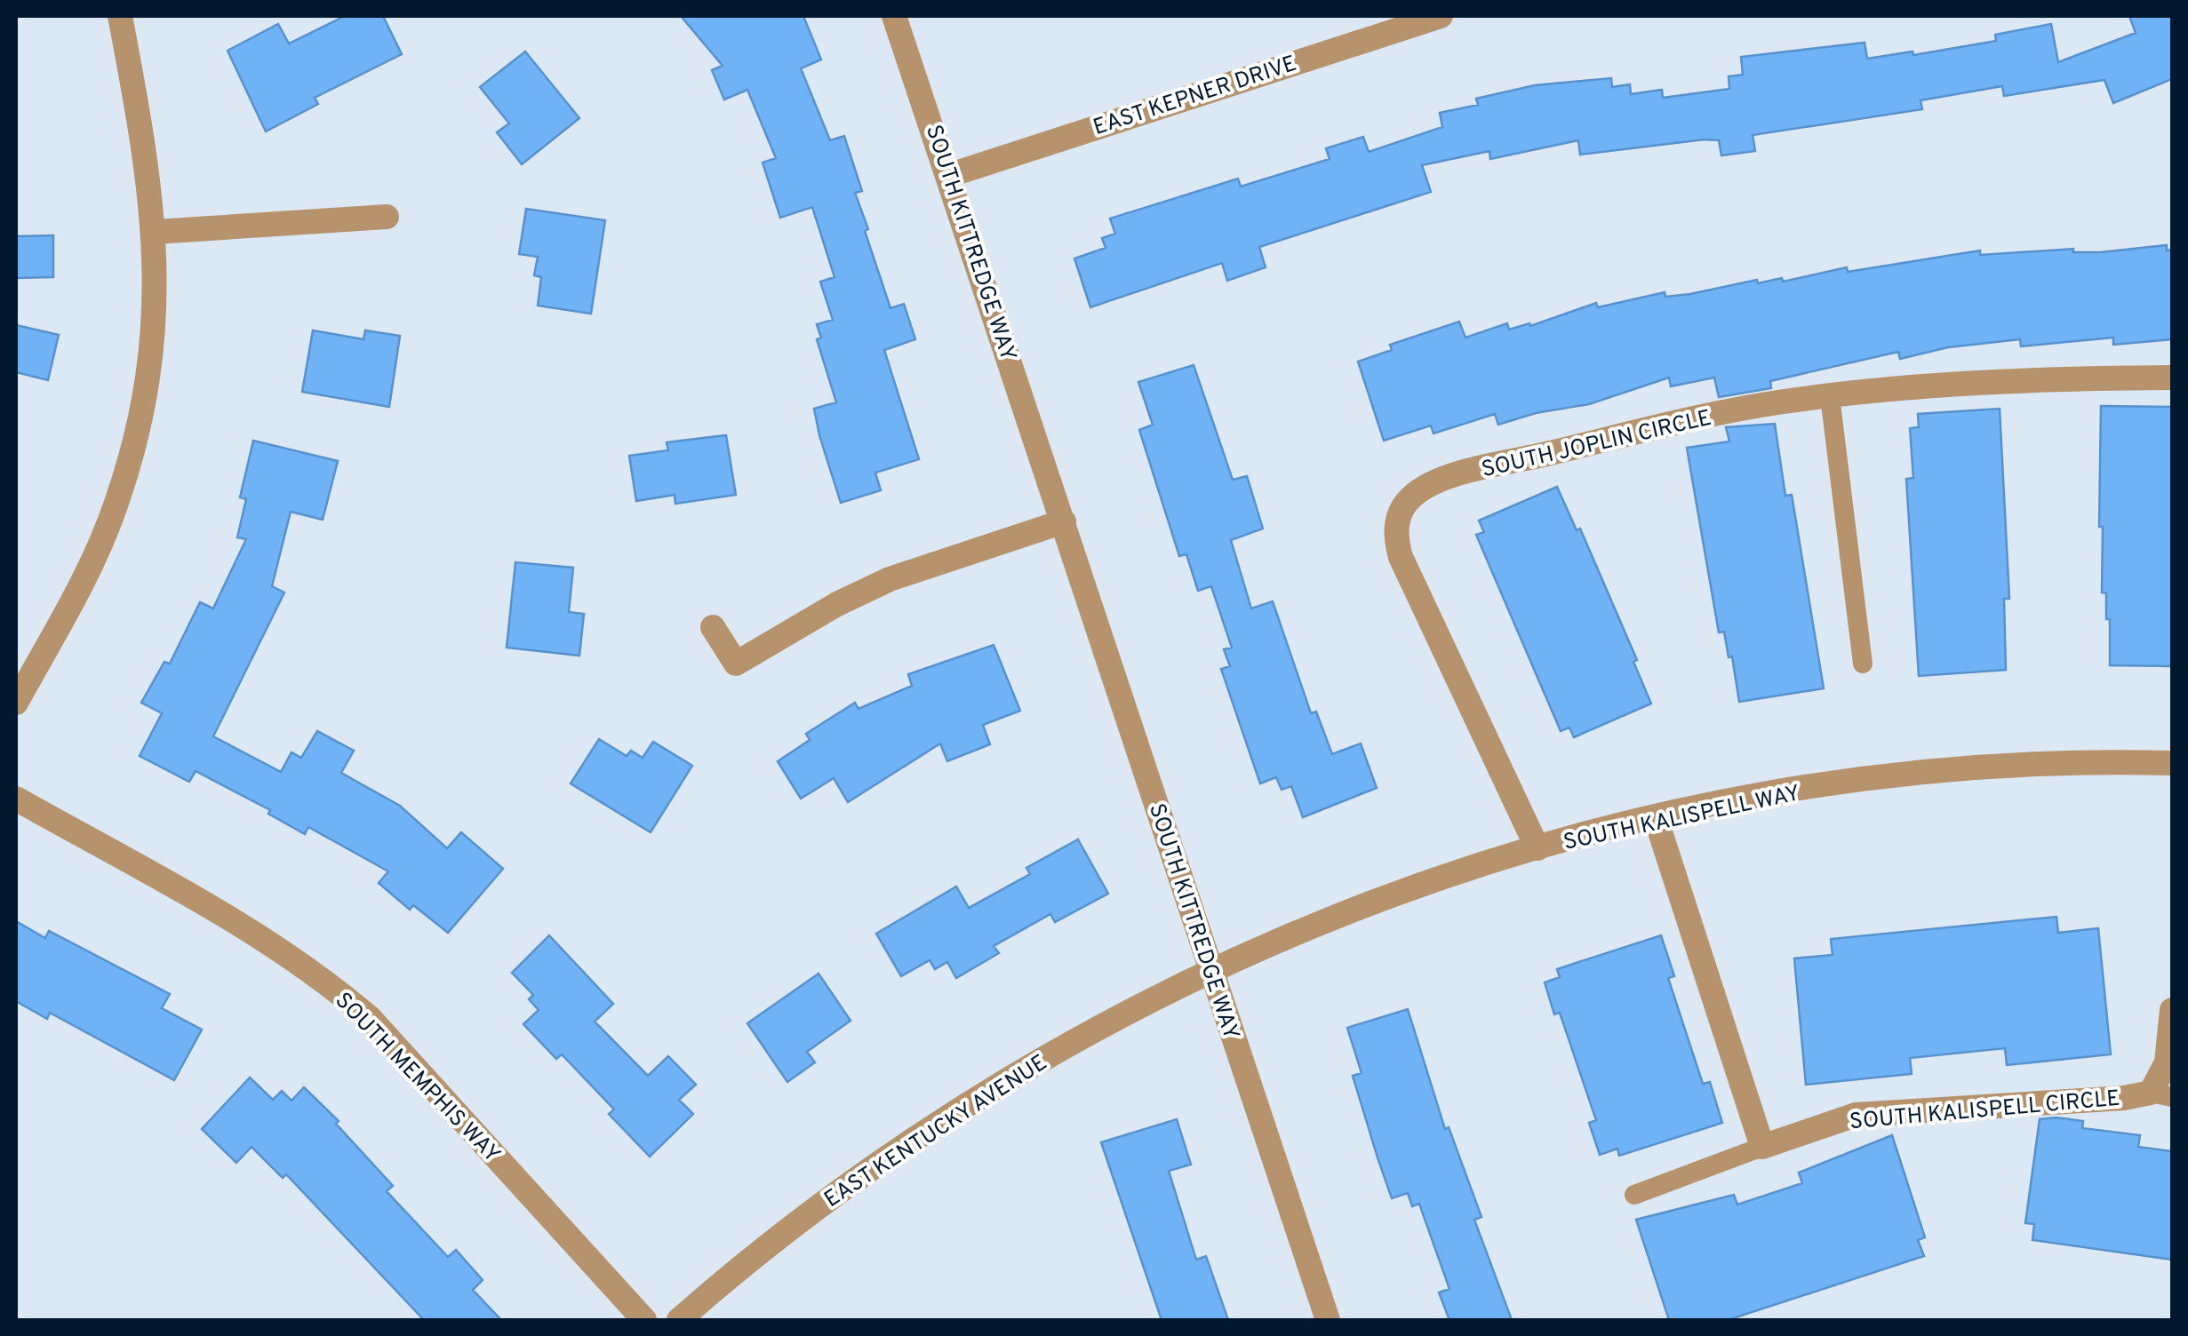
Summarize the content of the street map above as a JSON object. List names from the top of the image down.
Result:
{
  "streets": {
    "street": [
      "EAST KEPNER DRIVE",
      "SOUTH KITTREDGE WAY",
      "SOUTH JOPLIN CIRCLE",
      "SOUTH KALISPELL WAY",
      "SOUTH MEMPHIS WAY",
      "SOUTH KALISPELL CIRCLE",
      "EAST KENTUCKY AVENUE"
    ]
  },
  "crossings": [
    ["EAST KEPNER DRIVE", "SOUTH KITTREDGE WAY"],
    ["SOUTH KITTREDGE WAY", "SOUTH KALISPELL WAY"],
    ["SOUTH KITTREDGE WAY", "EAST KENTUCKY AVENUE"],
    ["SOUTH JOPLIN CIRCLE", "SOUTH KALISPELL WAY"],
    ["SOUTH KALISPELL WAY", "EAST KENTUCKY AVENUE"]
  ]
}
